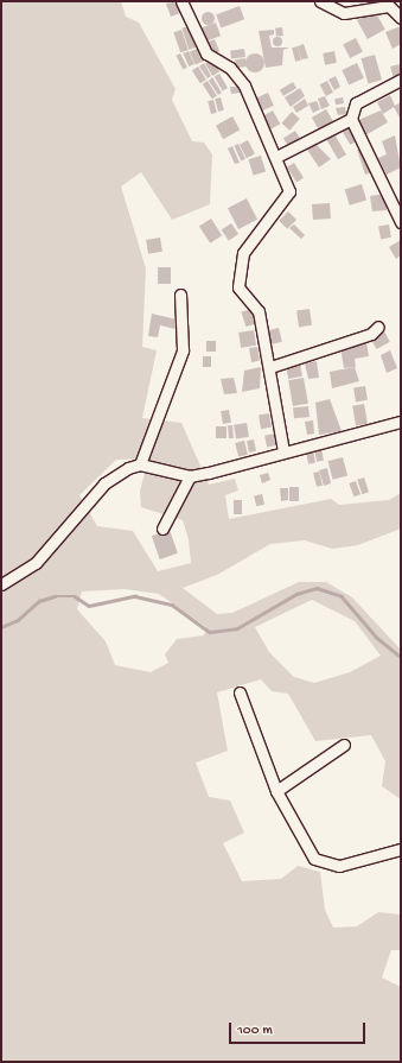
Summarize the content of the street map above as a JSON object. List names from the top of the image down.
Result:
{
  "scale_bar": "100 m"
}
